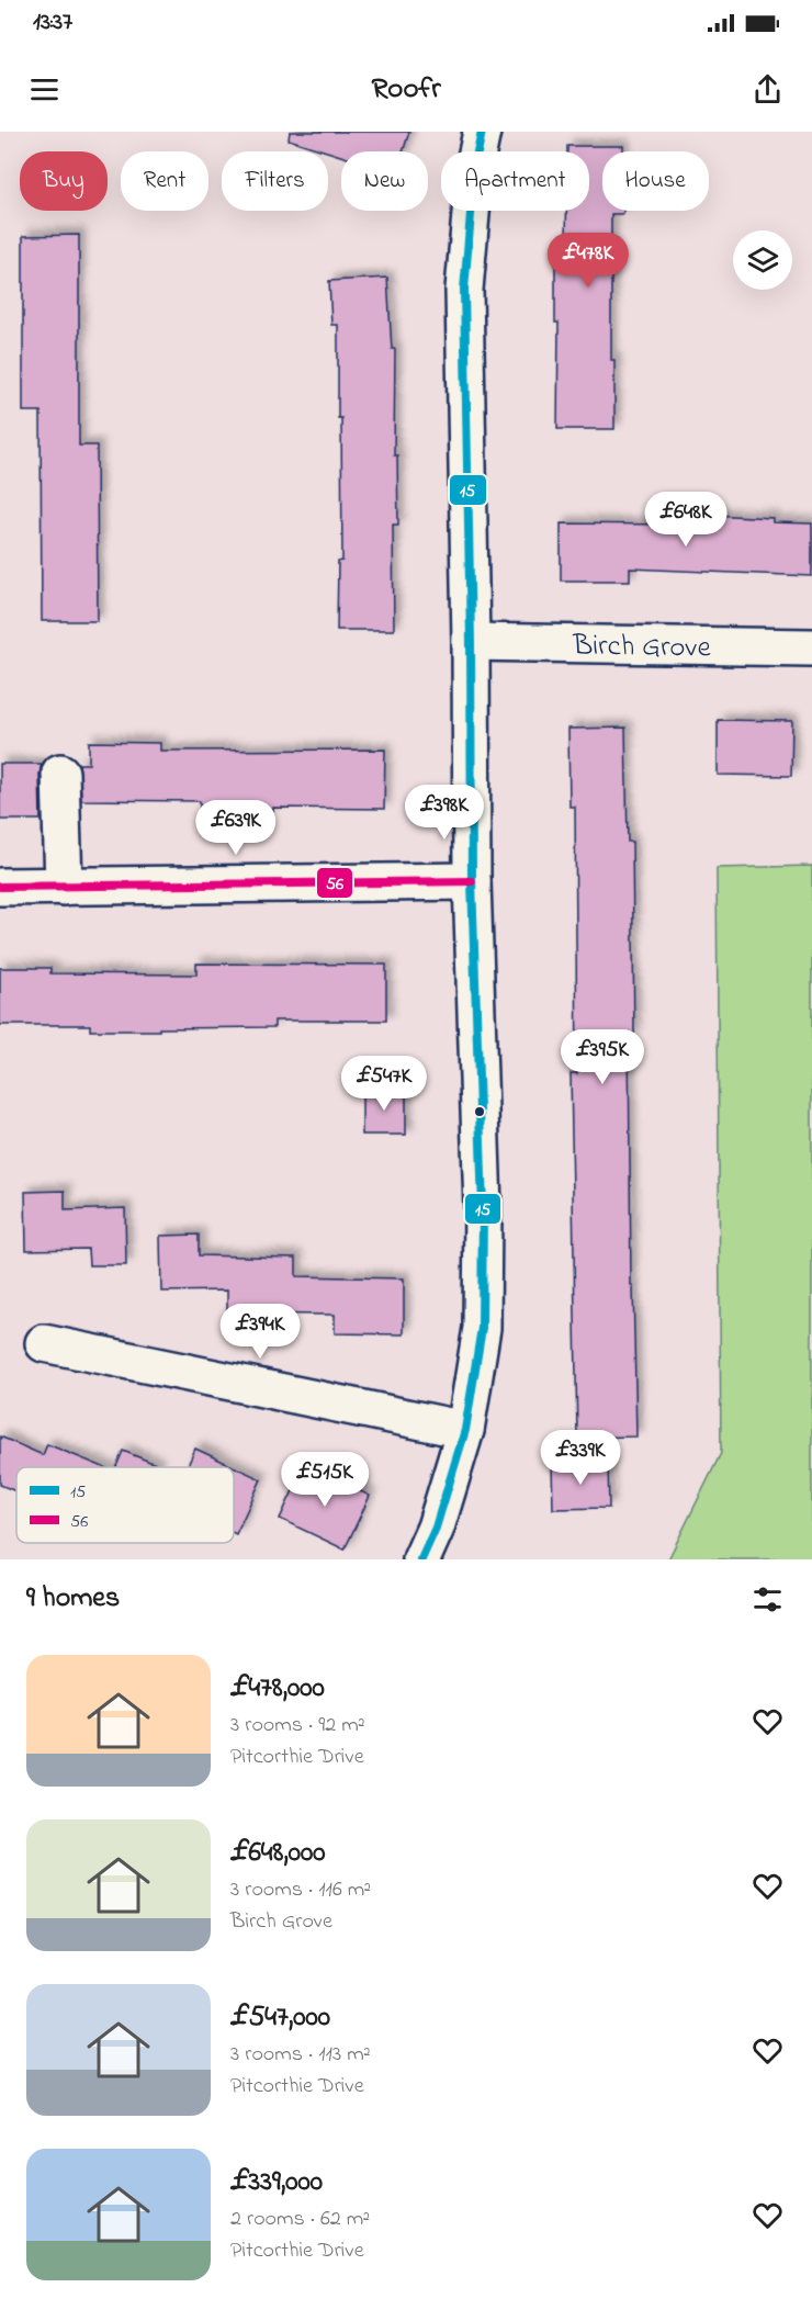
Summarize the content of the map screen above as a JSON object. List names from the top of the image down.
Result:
{
  "streets": {
    "street": ["Birch Grove"]
  },
  "lines": ["transit line 15", "transit line 56"],
  "legend": ["15", "56"],
  "page": {
    "status": "13:37",
    "header": "Roofr",
    "chip": [
      "Buy",
      "Rent",
      "Filters",
      "New",
      "Apartment",
      "House"
    ],
    "price": [
      "£478K",
      "£648K",
      "£398K",
      "£639K",
      "£395K",
      "£547K",
      "£394K",
      "£339K",
      "£515K"
    ],
    "heading": "9 homes",
    "list": [
      {
        "name": "£478,000",
        "note": "3 rooms · 92 m² · Pitcorthie Drive"
      },
      {
        "name": "£648,000",
        "note": "3 rooms · 116 m² · Birch Grove"
      },
      {
        "name": "£547,000",
        "note": "3 rooms · 113 m² · Pitcorthie Drive"
      },
      {
        "name": "£339,000",
        "note": "2 rooms · 62 m² · Pitcorthie Drive"
      }
    ]
  }
}
